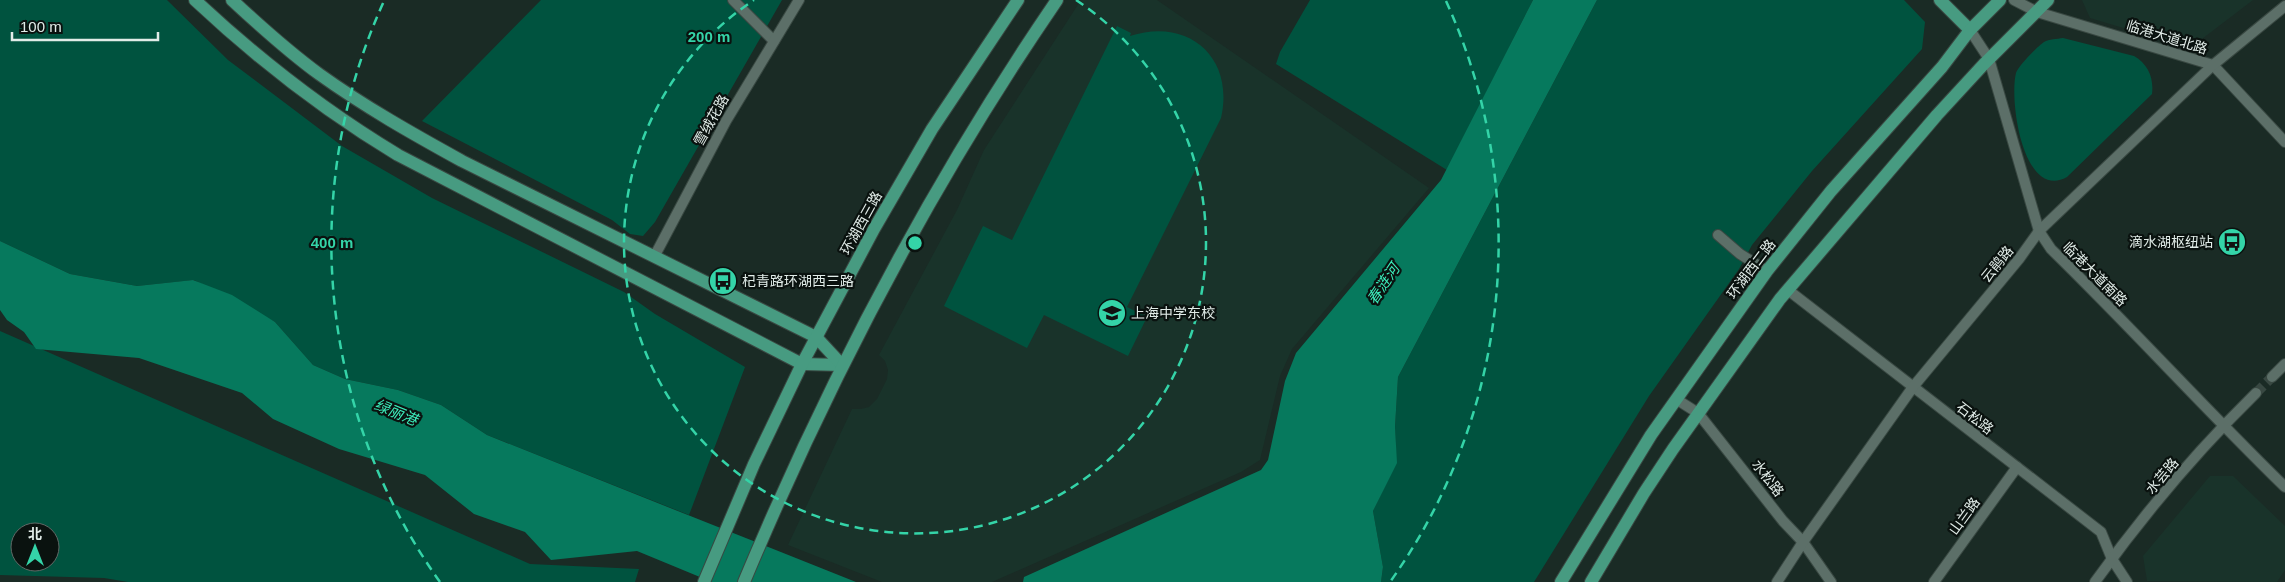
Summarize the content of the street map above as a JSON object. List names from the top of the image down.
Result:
{
  "streets": {
    "main road": ["环湖西三路", "环湖西二路"],
    "street": [
      "临港大道北路",
      "雪绒花路",
      "云鹃路",
      "临港大道南路",
      "石松路",
      "水芸路",
      "水松路",
      "山兰路"
    ]
  },
  "crossings": [
    ["临港大道北路", "云鹃路"],
    ["云鹃路", "临港大道南路"],
    ["云鹃路", "石松路"],
    ["云鹃路", "水松路"],
    ["环湖西二路", "临港大道南路"],
    ["环湖西二路", "水松路"],
    ["临港大道南路", "水芸路"],
    ["石松路", "水芸路"],
    ["石松路", "山兰路"]
  ],
  "water": ["春涟河", "绿丽港"],
  "places": {
    "bus stop": ["滴水湖枢纽站", "杞青路环湖西三路"],
    "school or university": ["上海中学东校"]
  },
  "scale_bar": "100 m",
  "north": "top",
  "rings": ["200 m", "400 m"]
}
